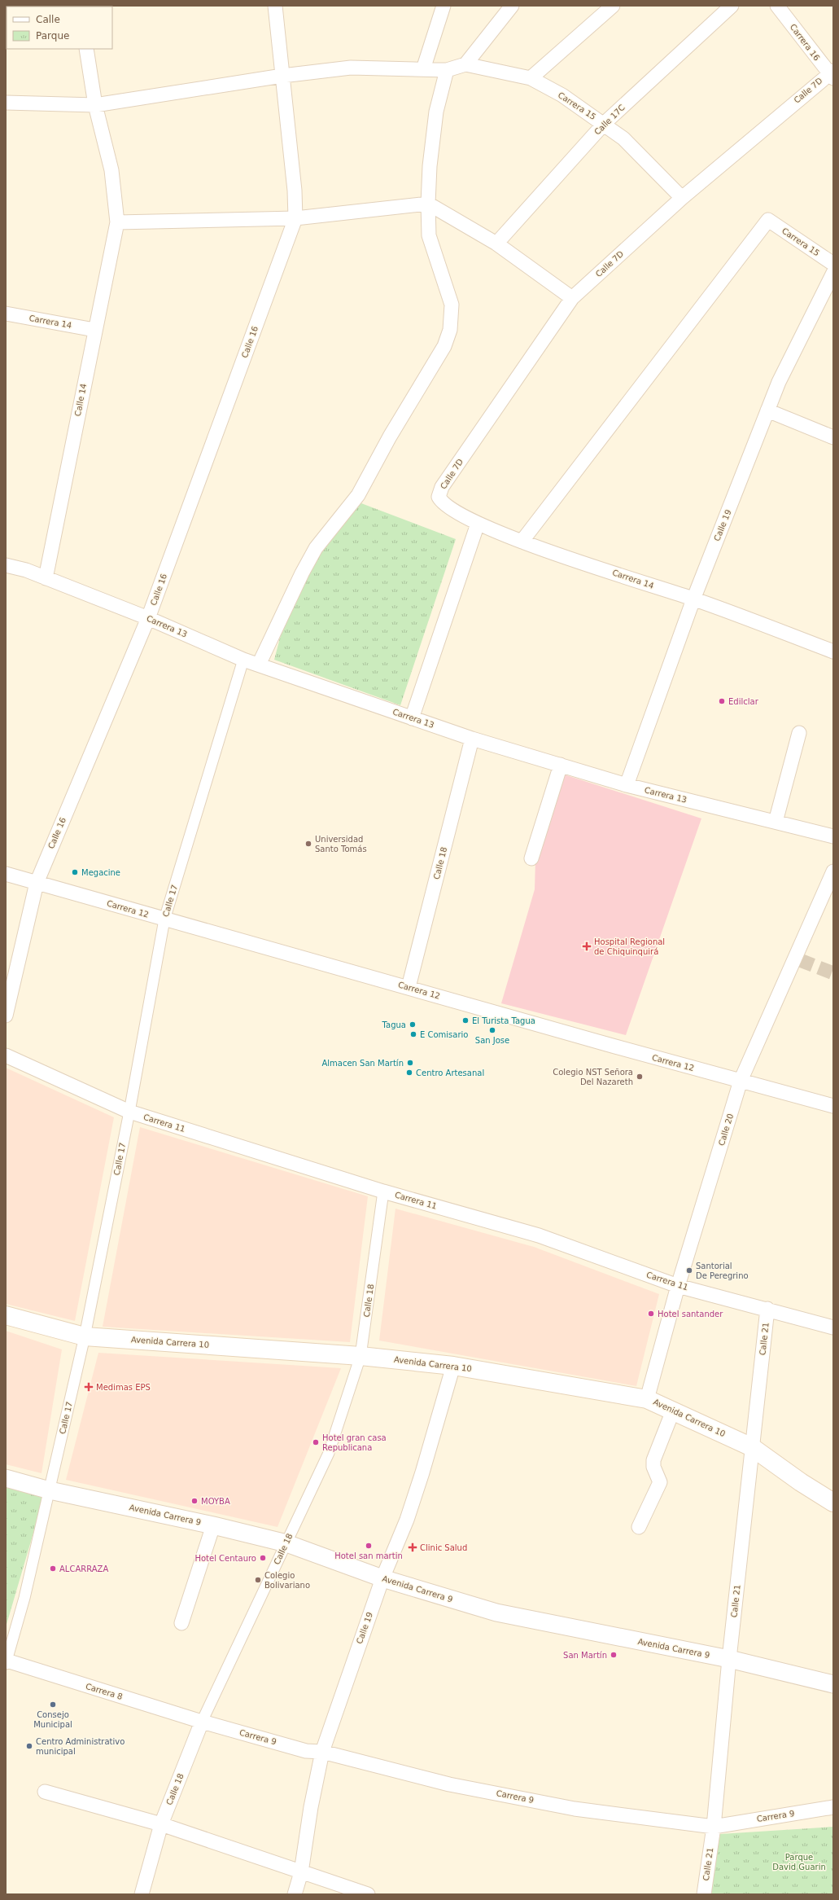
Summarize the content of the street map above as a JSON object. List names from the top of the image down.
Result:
{
  "streets": {
    "main road": ["Avenida Carrera 10"],
    "street": [
      "Carrera 16",
      "Calle 7D",
      "Carrera 15",
      "Calle 17C",
      "Carrera 14",
      "Calle 16",
      "Calle 14",
      "Calle 19",
      "Carrera 13",
      "Calle 18",
      "Calle 17",
      "Carrera 12",
      "Carrera 11",
      "Calle 20",
      "Calle 21",
      "Avenida Carrera 9",
      "Carrera 8",
      "Carrera 9"
    ]
  },
  "crossings": [
    ["Carrera 16", "Calle 7D"],
    ["Calle 7D", "Carrera 15"],
    ["Calle 7D", "Carrera 14"],
    ["Carrera 15", "Calle 17C"],
    ["Carrera 15", "Carrera 14"],
    ["Carrera 14", "Calle 14"],
    ["Carrera 14", "Calle 19"],
    ["Calle 16", "Carrera 13"],
    ["Calle 16", "Carrera 12"],
    ["Calle 14", "Carrera 13"],
    ["Calle 19", "Carrera 13"],
    ["Calle 19", "Avenida Carrera 10"],
    ["Calle 19", "Avenida Carrera 9"],
    ["Calle 19", "Carrera 9"],
    ["Carrera 13", "Calle 18"],
    ["Carrera 13", "Calle 17"],
    ["Calle 18", "Carrera 12"],
    ["Calle 18", "Carrera 11"],
    ["Calle 18", "Avenida Carrera 10"],
    ["Calle 18", "Avenida Carrera 9"],
    ["Calle 18", "Carrera 8"],
    ["Calle 18", "Carrera 9"],
    ["Calle 17", "Carrera 12"],
    ["Calle 17", "Carrera 11"],
    ["Calle 17", "Avenida Carrera 10"],
    ["Calle 17", "Avenida Carrera 9"],
    ["Calle 17", "Carrera 8"],
    ["Carrera 12", "Calle 20"],
    ["Carrera 11", "Calle 20"],
    ["Carrera 11", "Calle 21"],
    ["Calle 20", "Avenida Carrera 10"],
    ["Calle 21", "Avenida Carrera 10"],
    ["Calle 21", "Avenida Carrera 9"],
    ["Calle 21", "Carrera 9"],
    ["Carrera 8", "Carrera 9"]
  ],
  "parks": ["Parque David Guarin"],
  "places": {
    "other": [
      "Edilclar",
      "Universidad Santo Tomás",
      "Megacine",
      "El Turista Tagua",
      "Tagua",
      "San Jose",
      "E Comisario",
      "Almacen San Martín",
      "Centro Artesanal",
      "Colegio NST Señora Del Nazareth",
      "Santorial De Peregrino",
      "Hotel santander",
      "Hotel gran casa Republicana",
      "MOYBA",
      "Hotel san martin",
      "Hotel Centauro",
      "ALCARRAZA",
      "Colegio Bolivariano",
      "San Martín",
      "Consejo Municipal",
      "Centro Administrativo municipal"
    ],
    "health": ["Hospital Regional de Chiquinquirá", "Medimas EPS", "Clinic Salud"]
  },
  "legend": ["Calle", "Parque"]
}
